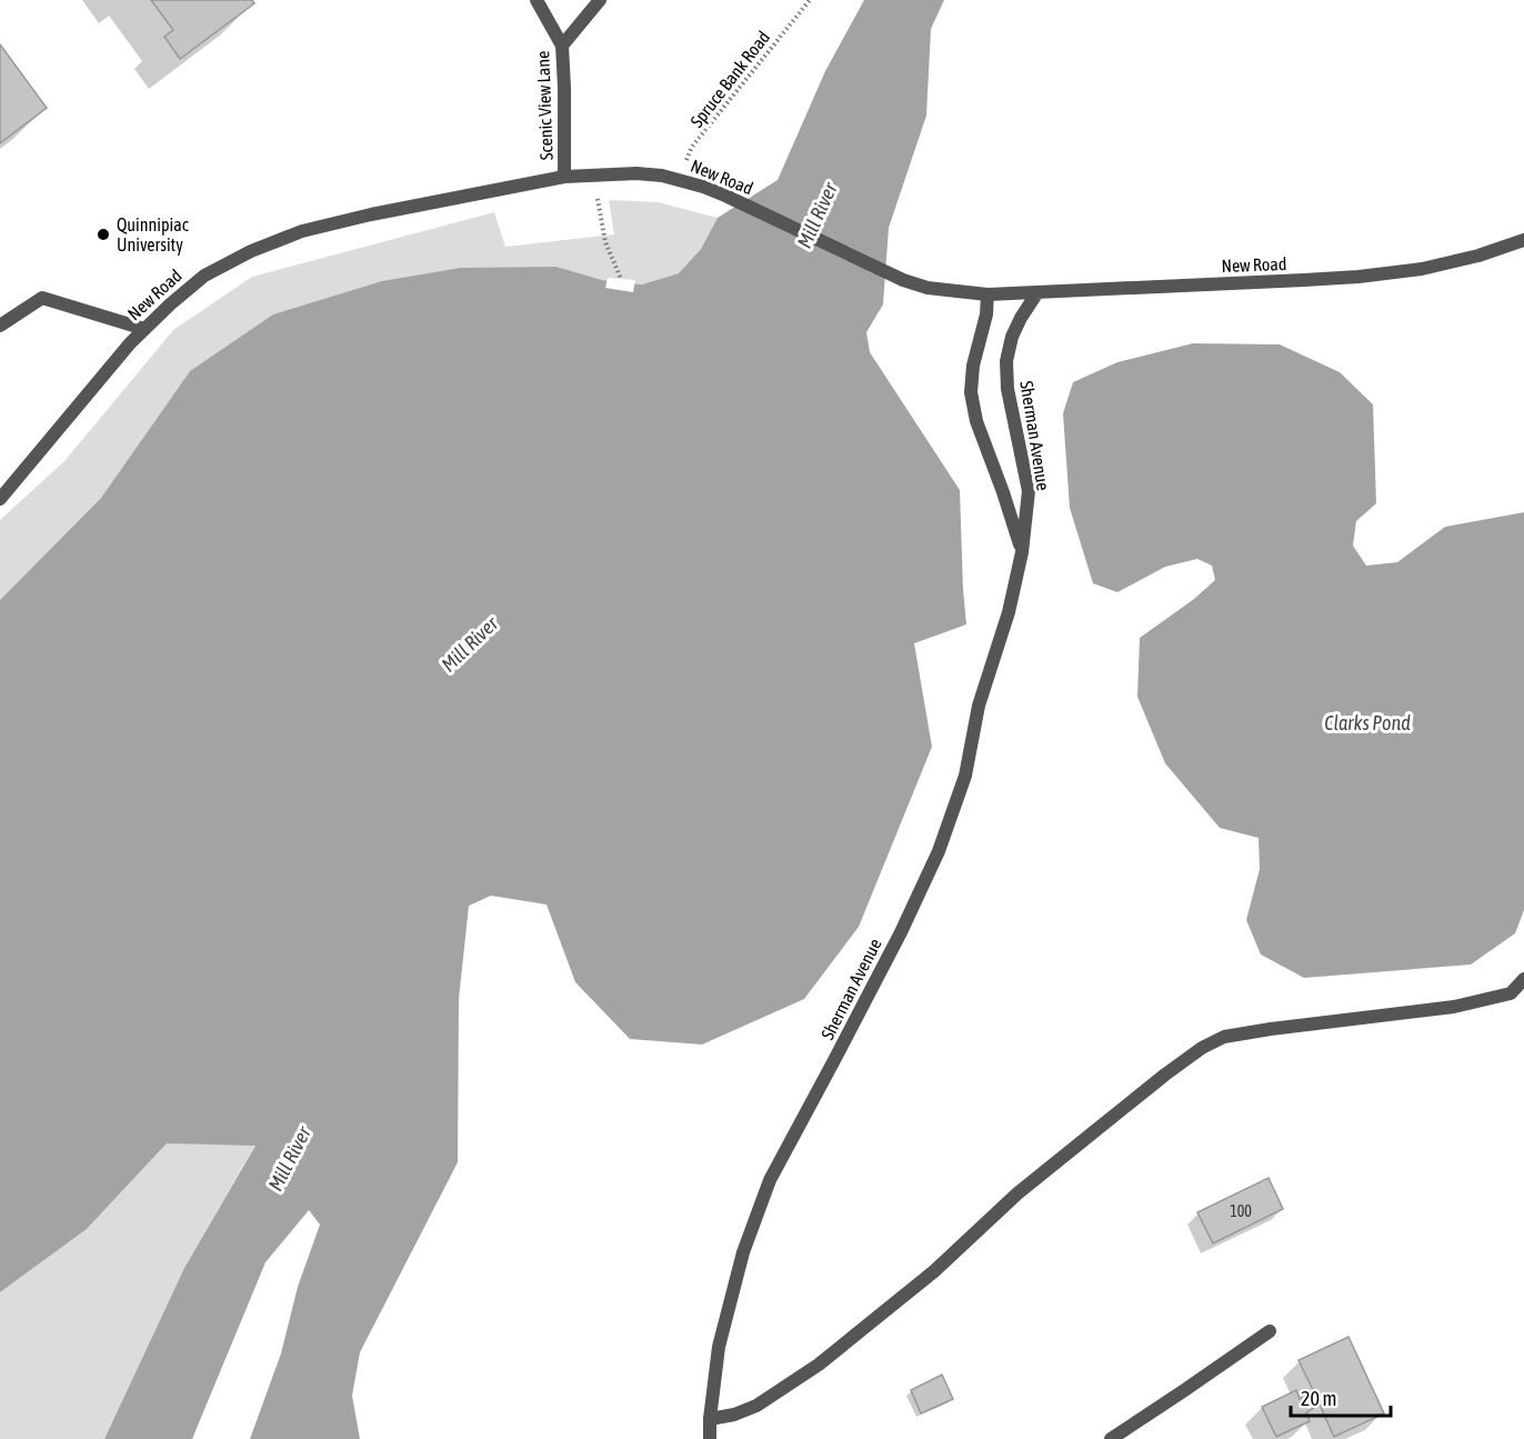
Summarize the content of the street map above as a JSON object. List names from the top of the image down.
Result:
{
  "streets": {
    "street": ["Scenic View Lane", "New Road", "Sherman Avenue"],
    "path": ["Spruce Bank Road"]
  },
  "crossings": [
    ["Spruce Bank Road", "New Road"],
    ["Scenic View Lane", "New Road"],
    ["New Road", "Sherman Avenue"]
  ],
  "water": ["Mill River", "Clarks Pond"],
  "places": ["Quinnipiac University"],
  "house_numbers": ["100"],
  "scale_bar": "20 m"
}
